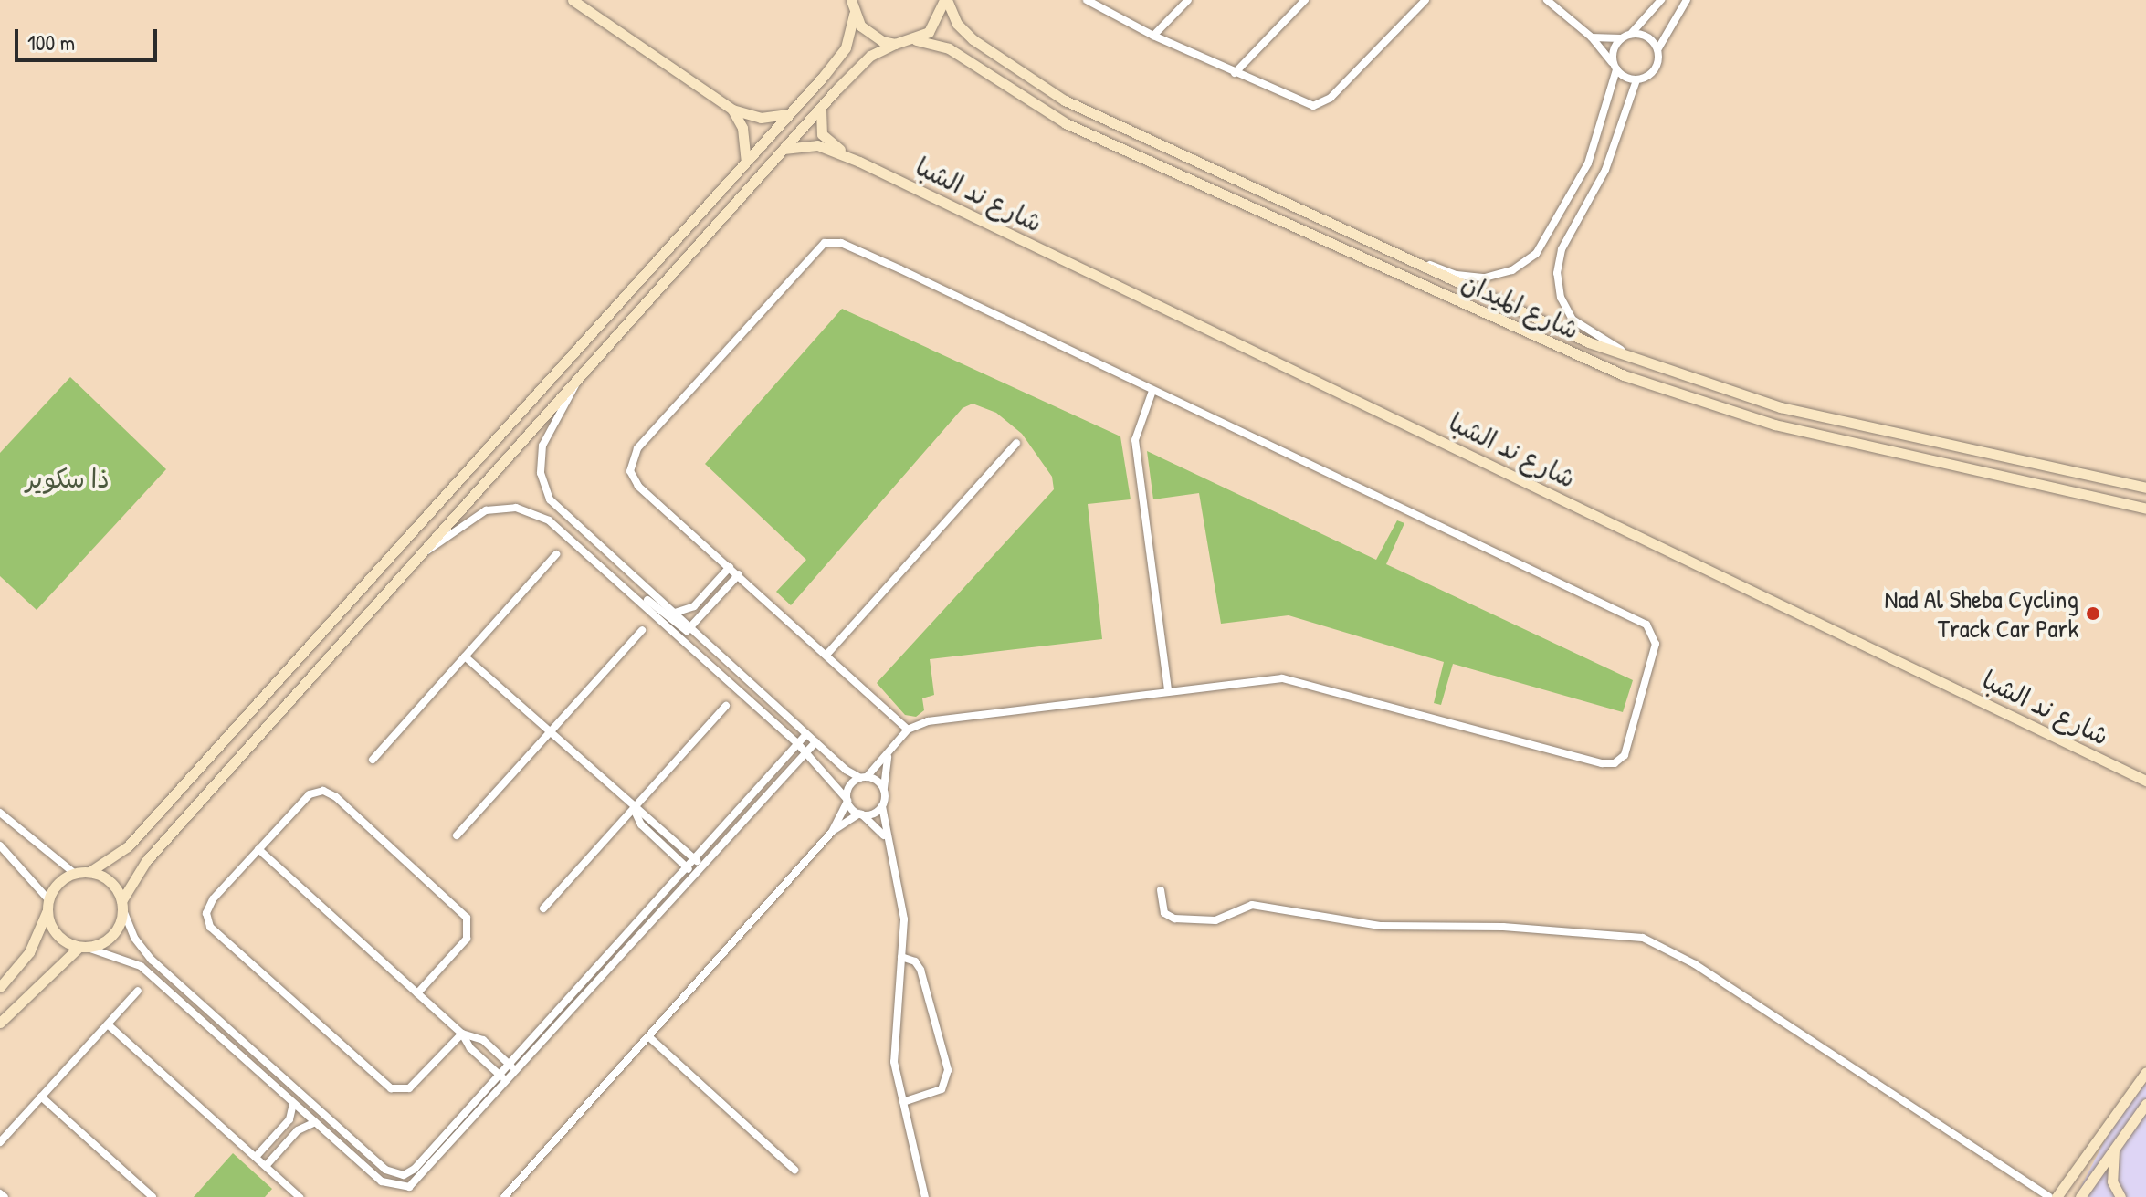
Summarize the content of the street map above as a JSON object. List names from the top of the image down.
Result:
{
  "streets": {
    "street": ["شارع ند الشبا", "شارع الميدان"]
  },
  "parks": ["ذا سكوير"],
  "places": ["Nad Al Sheba Cycling Track Car Park"],
  "scale_bar": "100 m"
}
